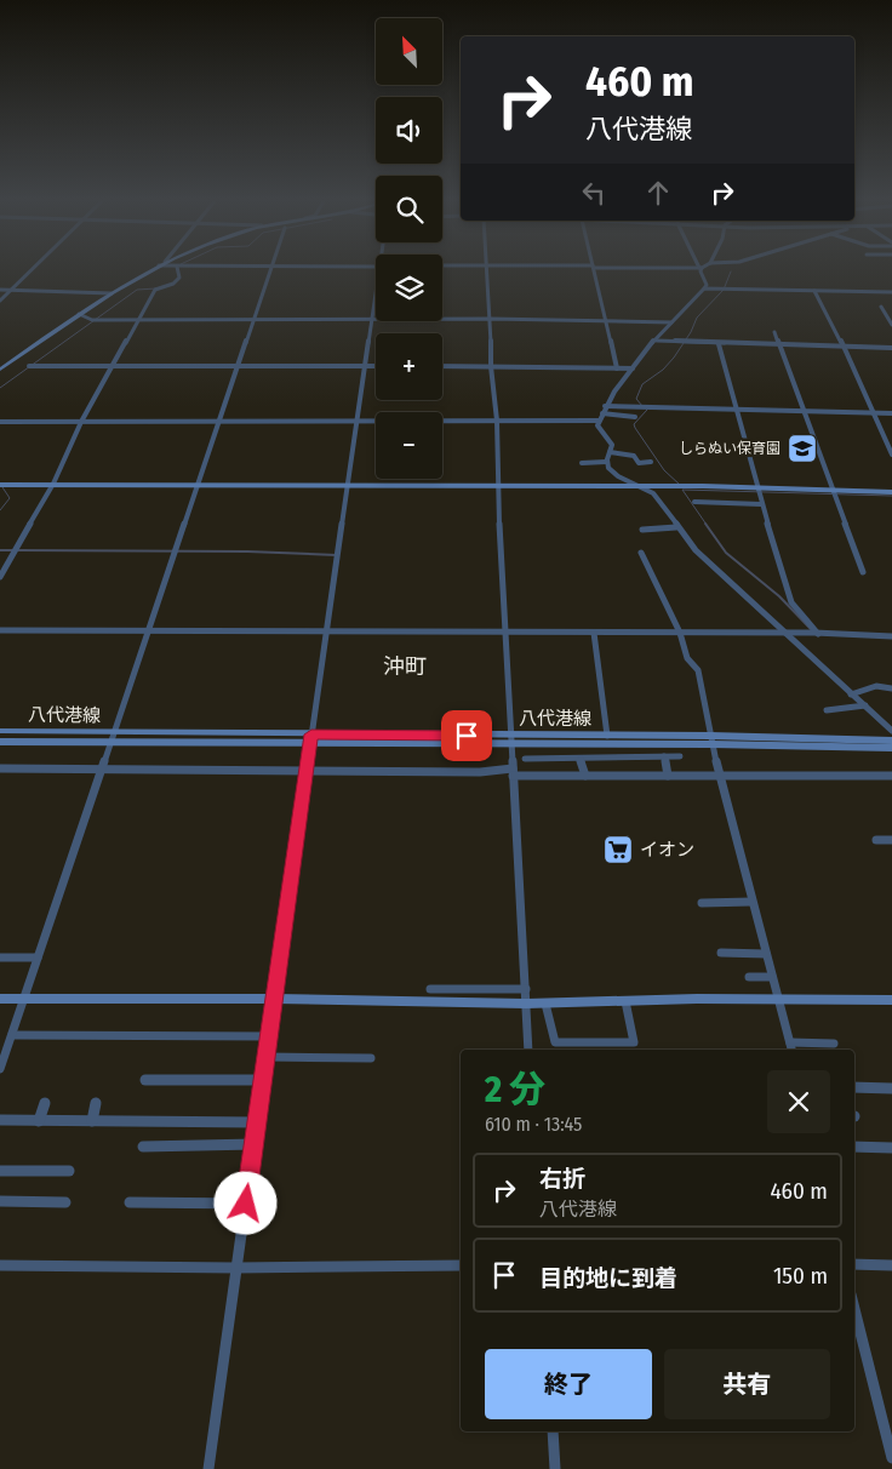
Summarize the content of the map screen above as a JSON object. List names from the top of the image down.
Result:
{
  "streets": {
    "main road": ["八代港線"]
  },
  "districts": ["沖町"],
  "places": {
    "school or university": ["しらぬい保育園"],
    "supermarket": ["イオン"]
  },
  "north": "top left",
  "page": {
    "map_buttons": ["+", "−"],
    "turn": ["460 m", "八代港線"],
    "heading": ["2 分", "610 m · 13:45"],
    "list": [
      {
        "name": "右折",
        "note": "八代港線",
        "value": "460 m"
      },
      {
        "name": "目的地に到着",
        "value": "150 m"
      }
    ],
    "buttons": ["終了", "共有"]
  }
}
